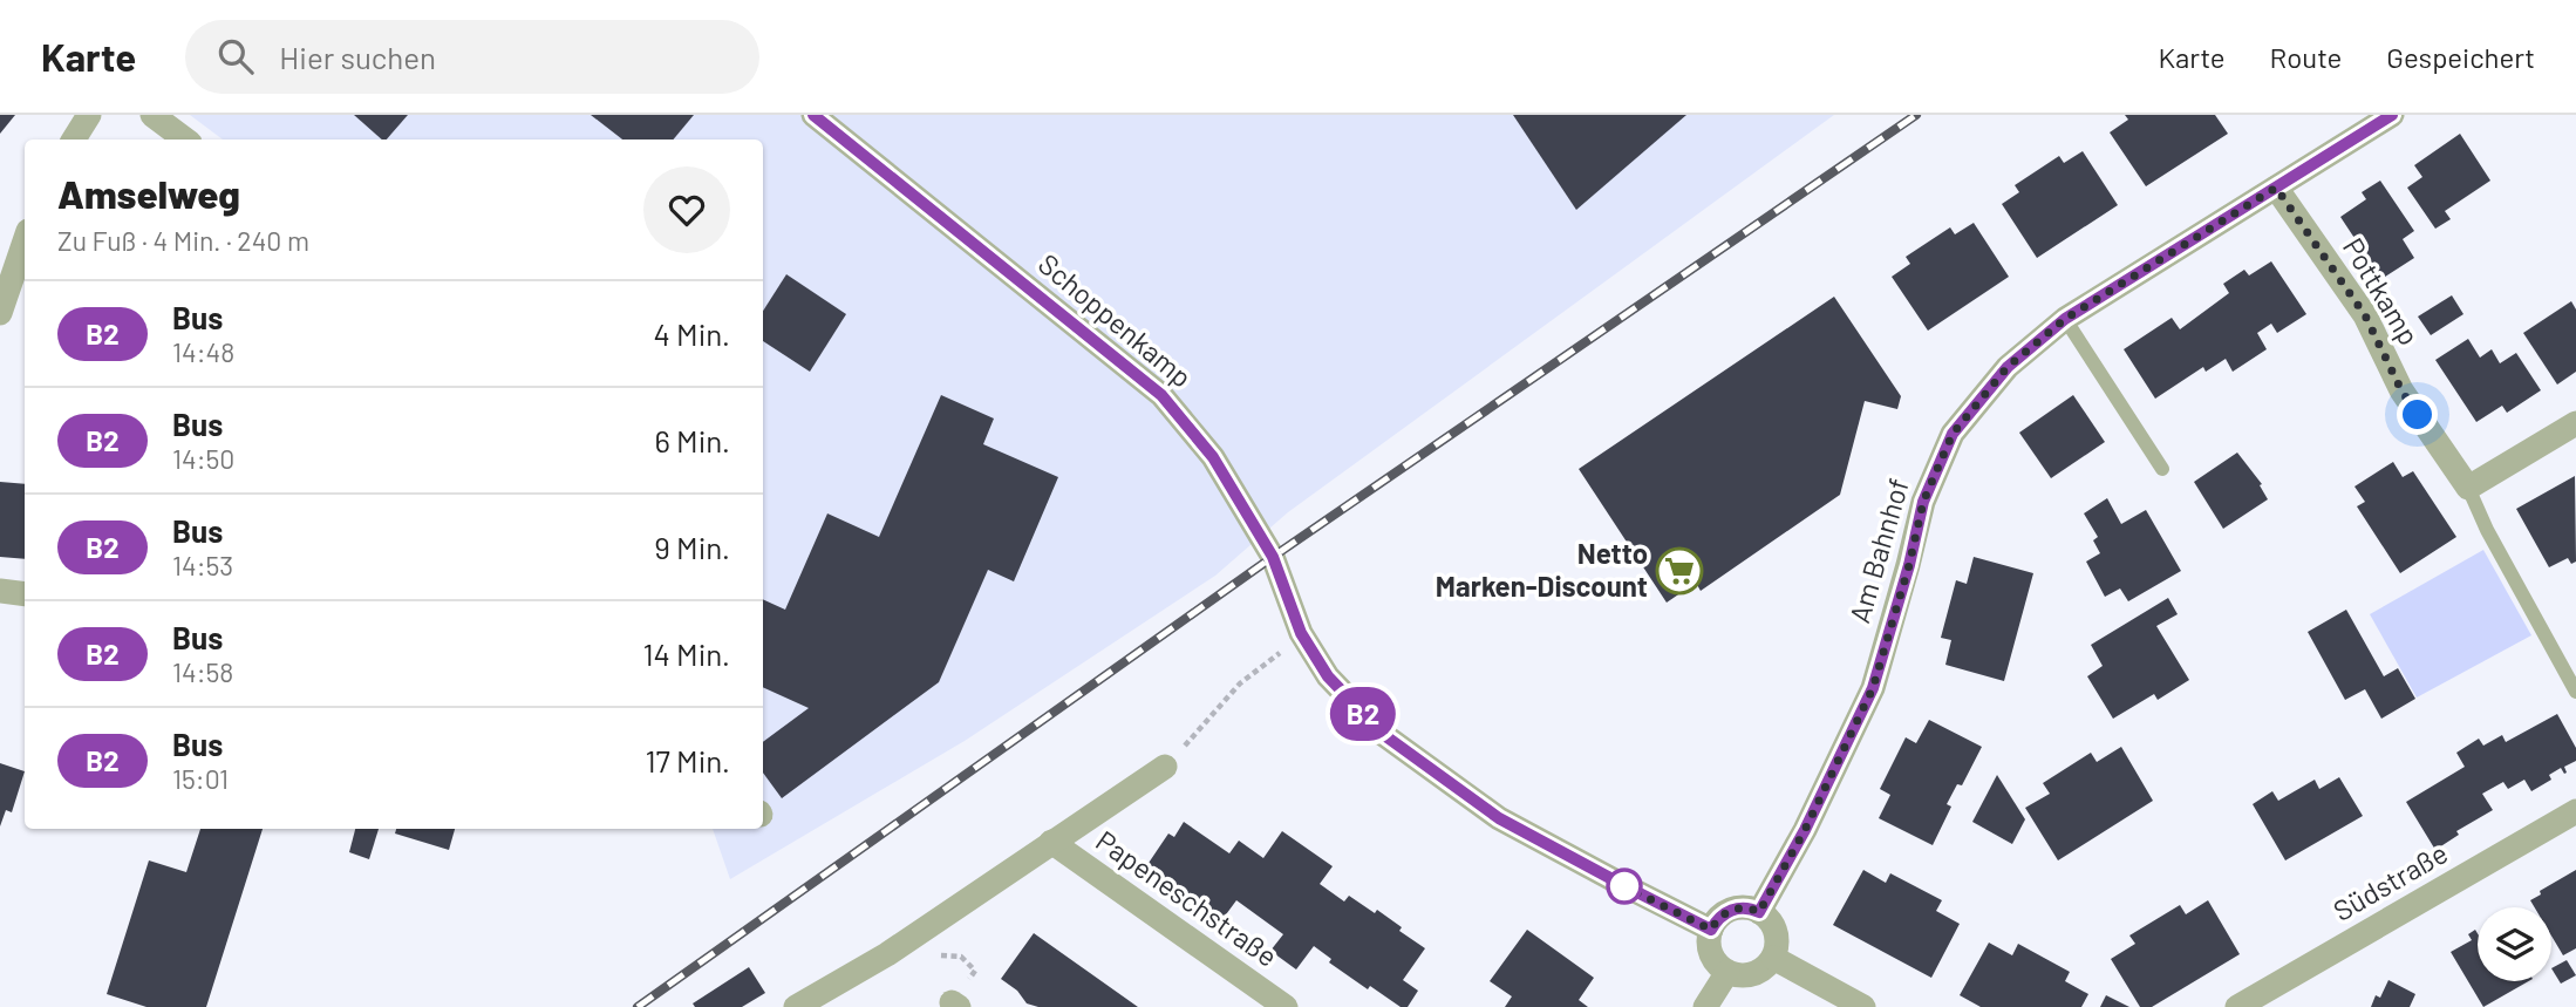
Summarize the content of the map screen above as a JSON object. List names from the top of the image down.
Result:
{
  "streets": {
    "street": [
      "Pottkamp",
      "Schoppenkamp",
      "Am Bahnhof",
      "Südstraße",
      "Papeneschstraße"
    ]
  },
  "crossings": [
    ["Pottkamp", "Am Bahnhof"],
    ["Schoppenkamp", "Am Bahnhof"]
  ],
  "places": {
    "supermarket": ["Netto Marken-Discount"]
  },
  "lines": ["bus line B2"],
  "page": {
    "header": "Karte",
    "search": "Hier suchen",
    "nav": ["Karte", "Route", "Gespeichert"],
    "on_map": "B2",
    "heading": ["Amselweg", "Zu Fuß · 4 Min. · 240 m"],
    "list": [
      {
        "mark": "B2",
        "name": "Bus",
        "note": "14:48",
        "value": "4 Min."
      },
      {
        "mark": "B2",
        "name": "Bus",
        "note": "14:50",
        "value": "6 Min."
      },
      {
        "mark": "B2",
        "name": "Bus",
        "note": "14:53",
        "value": "9 Min."
      },
      {
        "mark": "B2",
        "name": "Bus",
        "note": "14:58",
        "value": "14 Min."
      },
      {
        "mark": "B2",
        "name": "Bus",
        "note": "15:01",
        "value": "17 Min."
      }
    ]
  }
}
